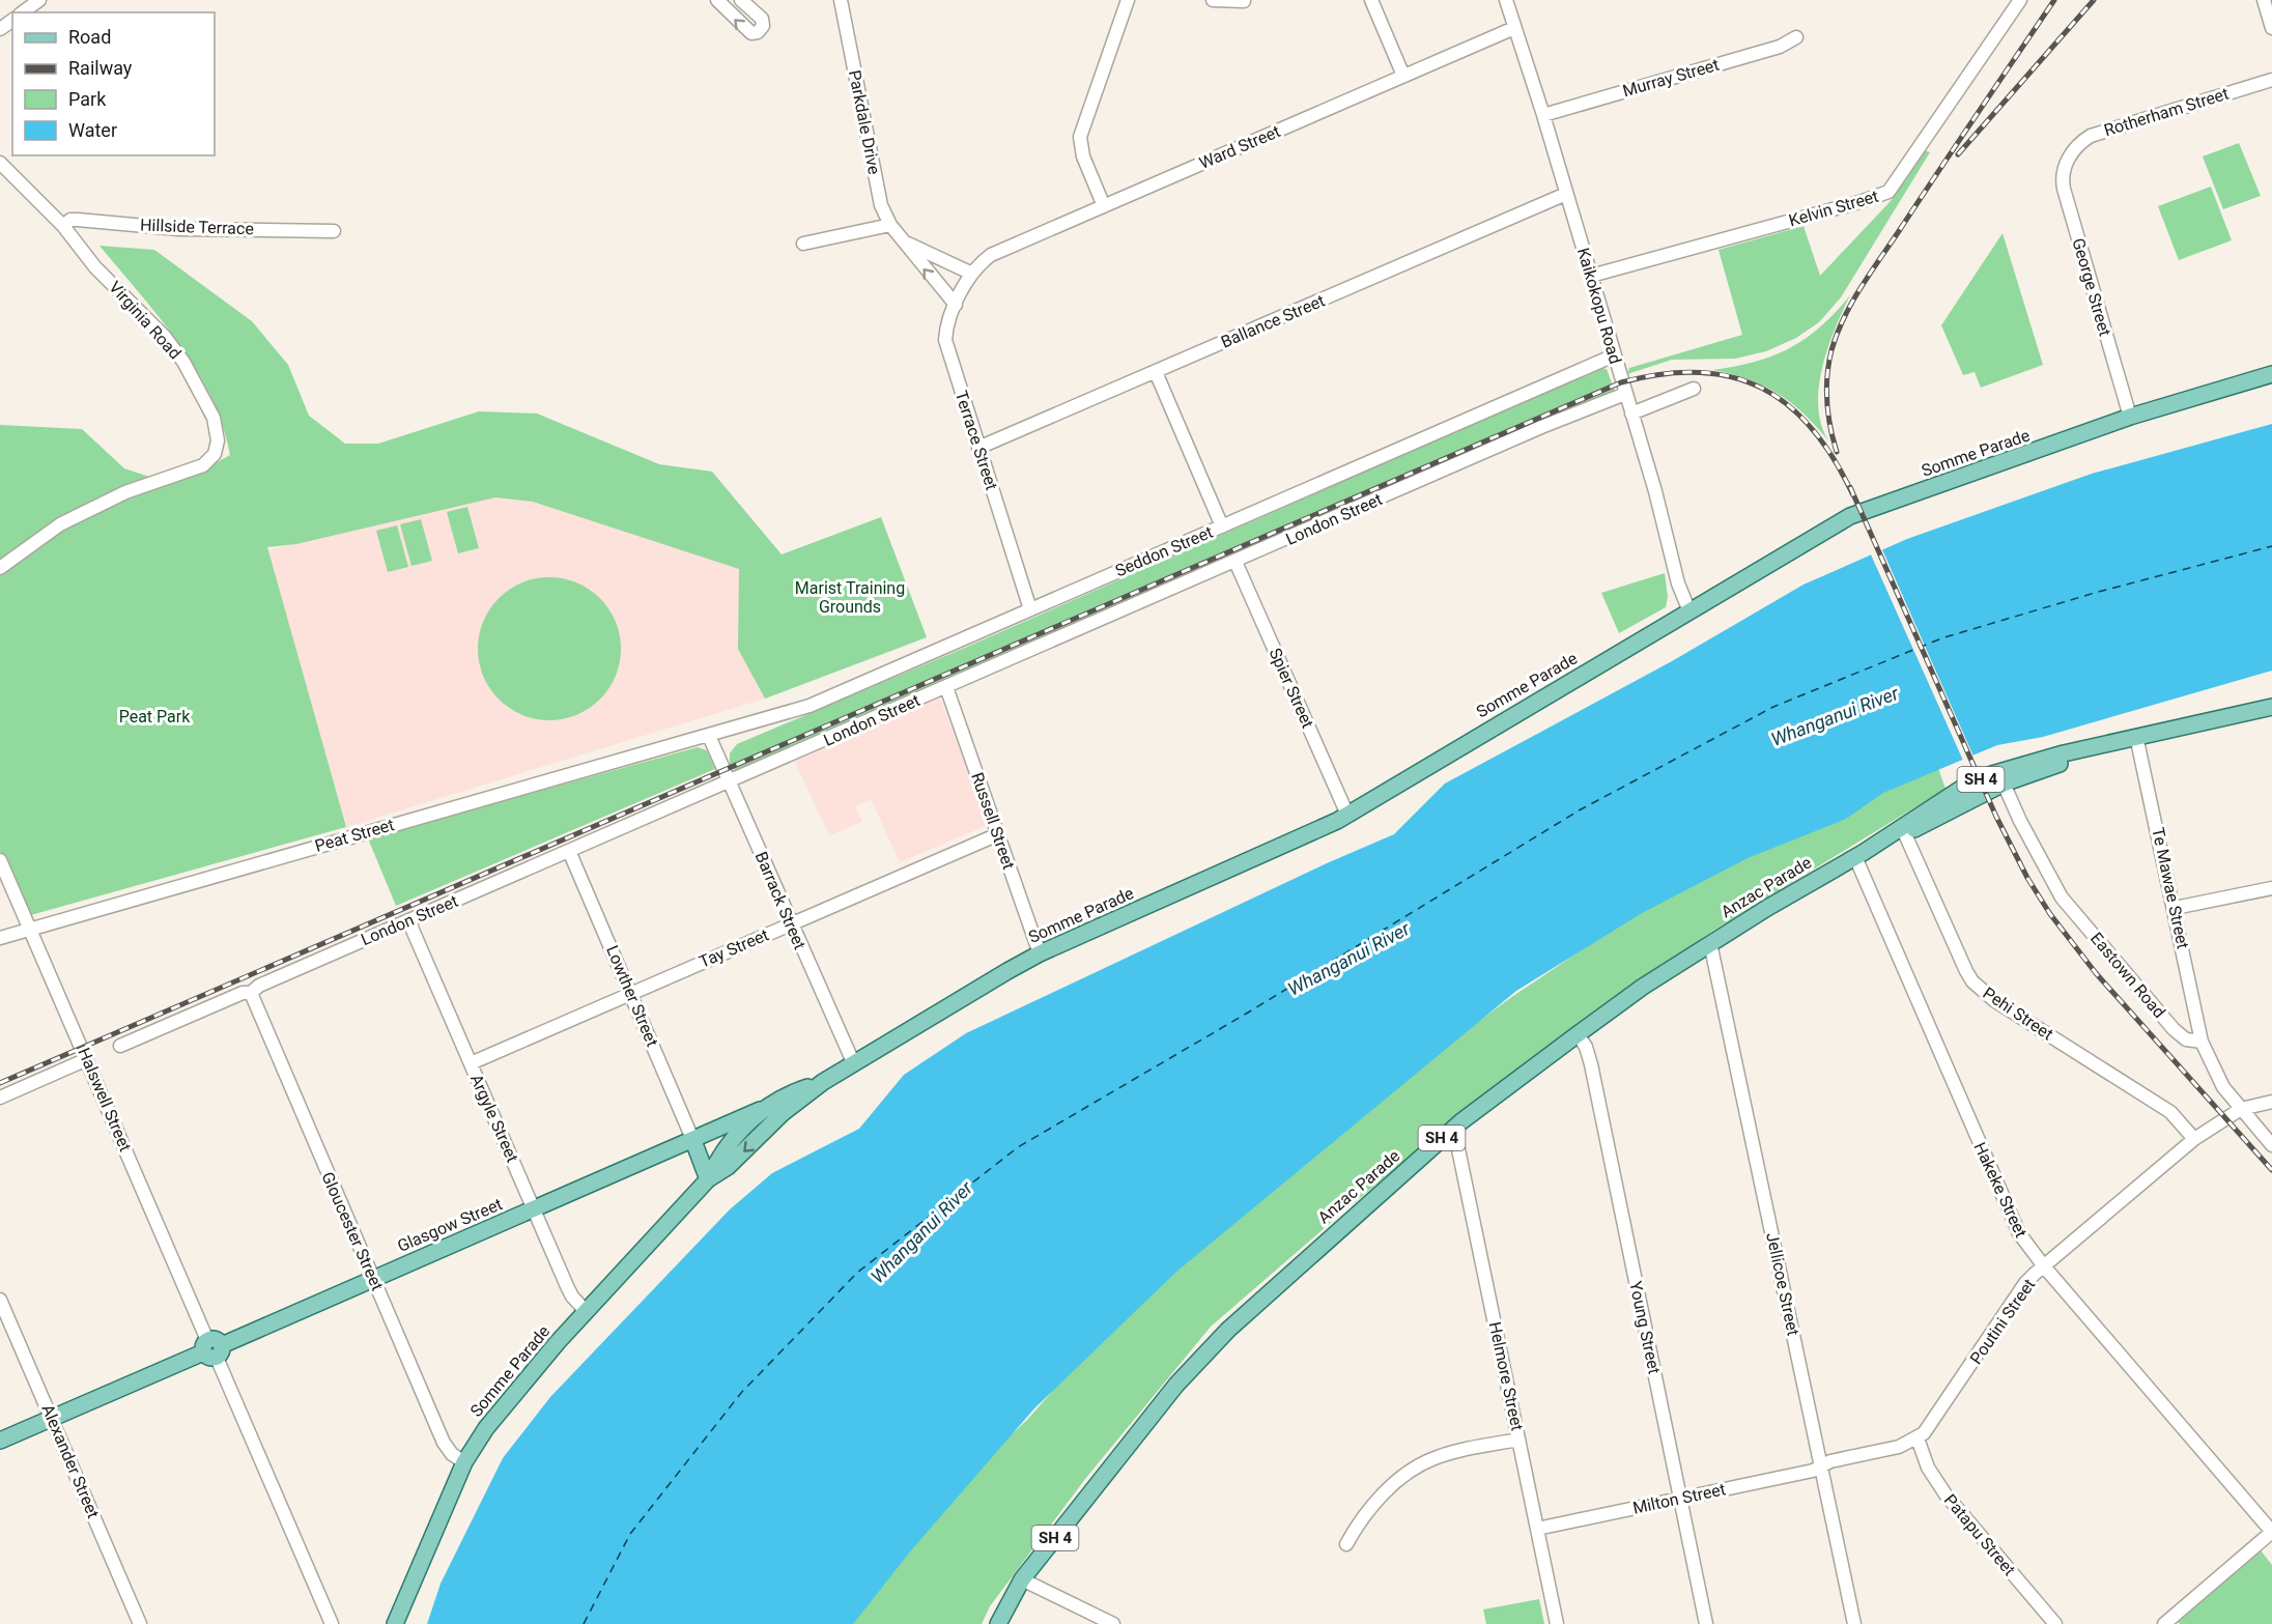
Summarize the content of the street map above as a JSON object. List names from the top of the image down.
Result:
{
  "streets": {
    "main road": [
      "Somme Parade",
      "SH 4",
      "Anzac Parade",
      "Glasgow Street"
    ],
    "street": [
      "Murray Street",
      "Rotherham Street",
      "Parkdale Drive",
      "Ward Street",
      "Kelvin Street",
      "Hillside Terrace",
      "George Street",
      "Kaikokopu Road",
      "Virginia Road",
      "Ballance Street",
      "Terrace Street",
      "London Street",
      "Seddon Street",
      "Spier Street",
      "Russell Street",
      "Peat Street",
      "Te Mawae Street",
      "Barrack Street",
      "Tay Street",
      "Eastown Road",
      "Lowther Street",
      "Pehi Street",
      "Halswell Street",
      "Argyle Street",
      "Hakeke Street",
      "Gloucester Street",
      "Jellicoe Street",
      "Poutini Street",
      "Young Street",
      "Helmore Street",
      "Alexander Street",
      "Milton Street",
      "Patapu Street"
    ]
  },
  "crossings": [
    ["Murray Street", "Kaikokopu Road"],
    ["Rotherham Street", "George Street"],
    ["Parkdale Drive", "Ward Street"],
    ["Parkdale Drive", "Terrace Street"],
    ["Ward Street", "Kaikokopu Road"],
    ["Ward Street", "Terrace Street"],
    ["Kelvin Street", "Kaikokopu Road"],
    ["Hillside Terrace", "Virginia Road"],
    ["George Street", "Somme Parade"],
    ["Kaikokopu Road", "Ballance Street"],
    ["Kaikokopu Road", "Somme Parade"],
    ["Kaikokopu Road", "London Street"],
    ["Kaikokopu Road", "Seddon Street"],
    ["Ballance Street", "Terrace Street"],
    ["Terrace Street", "Seddon Street"],
    ["Somme Parade", "Spier Street"],
    ["Somme Parade", "Russell Street"],
    ["Somme Parade", "Barrack Street"],
    ["Somme Parade", "Argyle Street"],
    ["Somme Parade", "Glasgow Street"],
    ["Somme Parade", "Gloucester Street"],
    ["London Street", "Spier Street"],
    ["London Street", "Russell Street"],
    ["London Street", "Barrack Street"],
    ["London Street", "Lowther Street"],
    ["London Street", "Argyle Street"],
    ["London Street", "Gloucester Street"],
    ["Seddon Street", "Peat Street"],
    ["Seddon Street", "Barrack Street"],
    ["Russell Street", "Tay Street"],
    ["Peat Street", "Barrack Street"],
    ["Peat Street", "Halswell Street"],
    ["Anzac Parade", "Te Mawae Street"],
    ["Anzac Parade", "Eastown Road"],
    ["Anzac Parade", "Pehi Street"],
    ["Anzac Parade", "Hakeke Street"],
    ["Anzac Parade", "Jellicoe Street"],
    ["Anzac Parade", "Young Street"],
    ["Anzac Parade", "Helmore Street"],
    ["Te Mawae Street", "Eastown Road"],
    ["Barrack Street", "Tay Street"],
    ["Tay Street", "Lowther Street"],
    ["Tay Street", "Argyle Street"],
    ["Lowther Street", "Glasgow Street"],
    ["Pehi Street", "Poutini Street"],
    ["Halswell Street", "Glasgow Street"],
    ["Argyle Street", "Glasgow Street"],
    ["Hakeke Street", "Poutini Street"],
    ["Glasgow Street", "Gloucester Street"],
    ["Glasgow Street", "Alexander Street"],
    ["Jellicoe Street", "Poutini Street"],
    ["Jellicoe Street", "Milton Street"],
    ["Poutini Street", "Milton Street"],
    ["Poutini Street", "Patapu Street"],
    ["Young Street", "Milton Street"],
    ["Helmore Street", "Milton Street"]
  ],
  "water": ["Whanganui River"],
  "parks": ["Marist Training Grounds", "Peat Park"],
  "legend": [
    "Road",
    "Railway",
    "Park",
    "Water"
  ]
}
